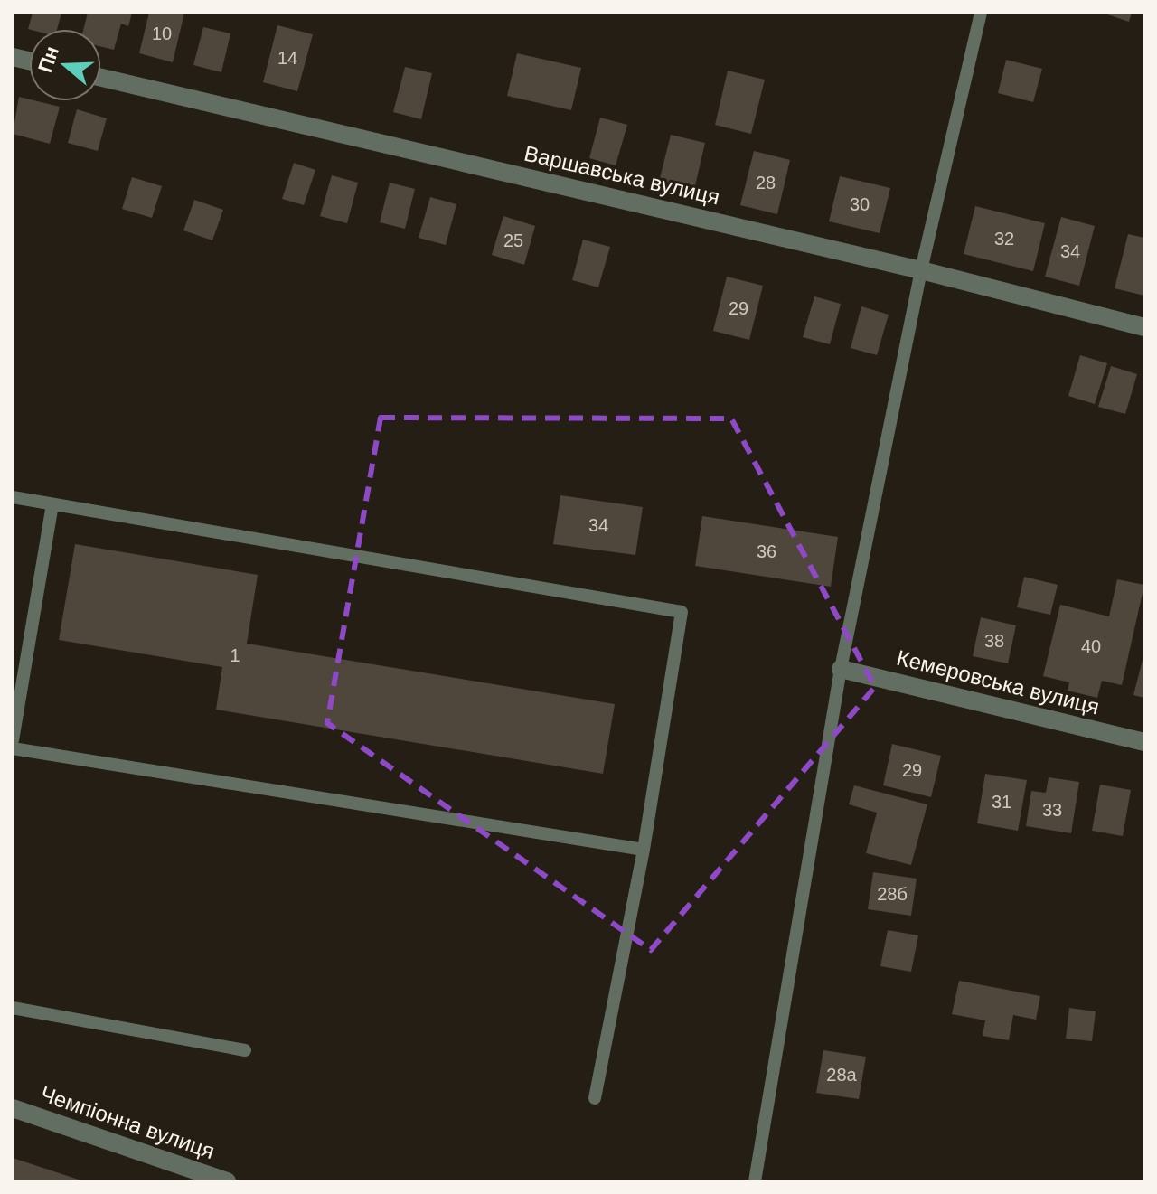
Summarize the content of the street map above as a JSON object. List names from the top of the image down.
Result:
{
  "streets": {
    "street": ["Варшавська вулиця", "Кемеровська вулиця", "Чемпіонна вулиця"]
  },
  "house_numbers": [
    "10",
    "14",
    "28",
    "30",
    "32",
    "25",
    "34",
    "29",
    "34",
    "36",
    "38",
    "40",
    "1",
    "29",
    "31",
    "33",
    "28б",
    "28а"
  ],
  "north": "left"
}
